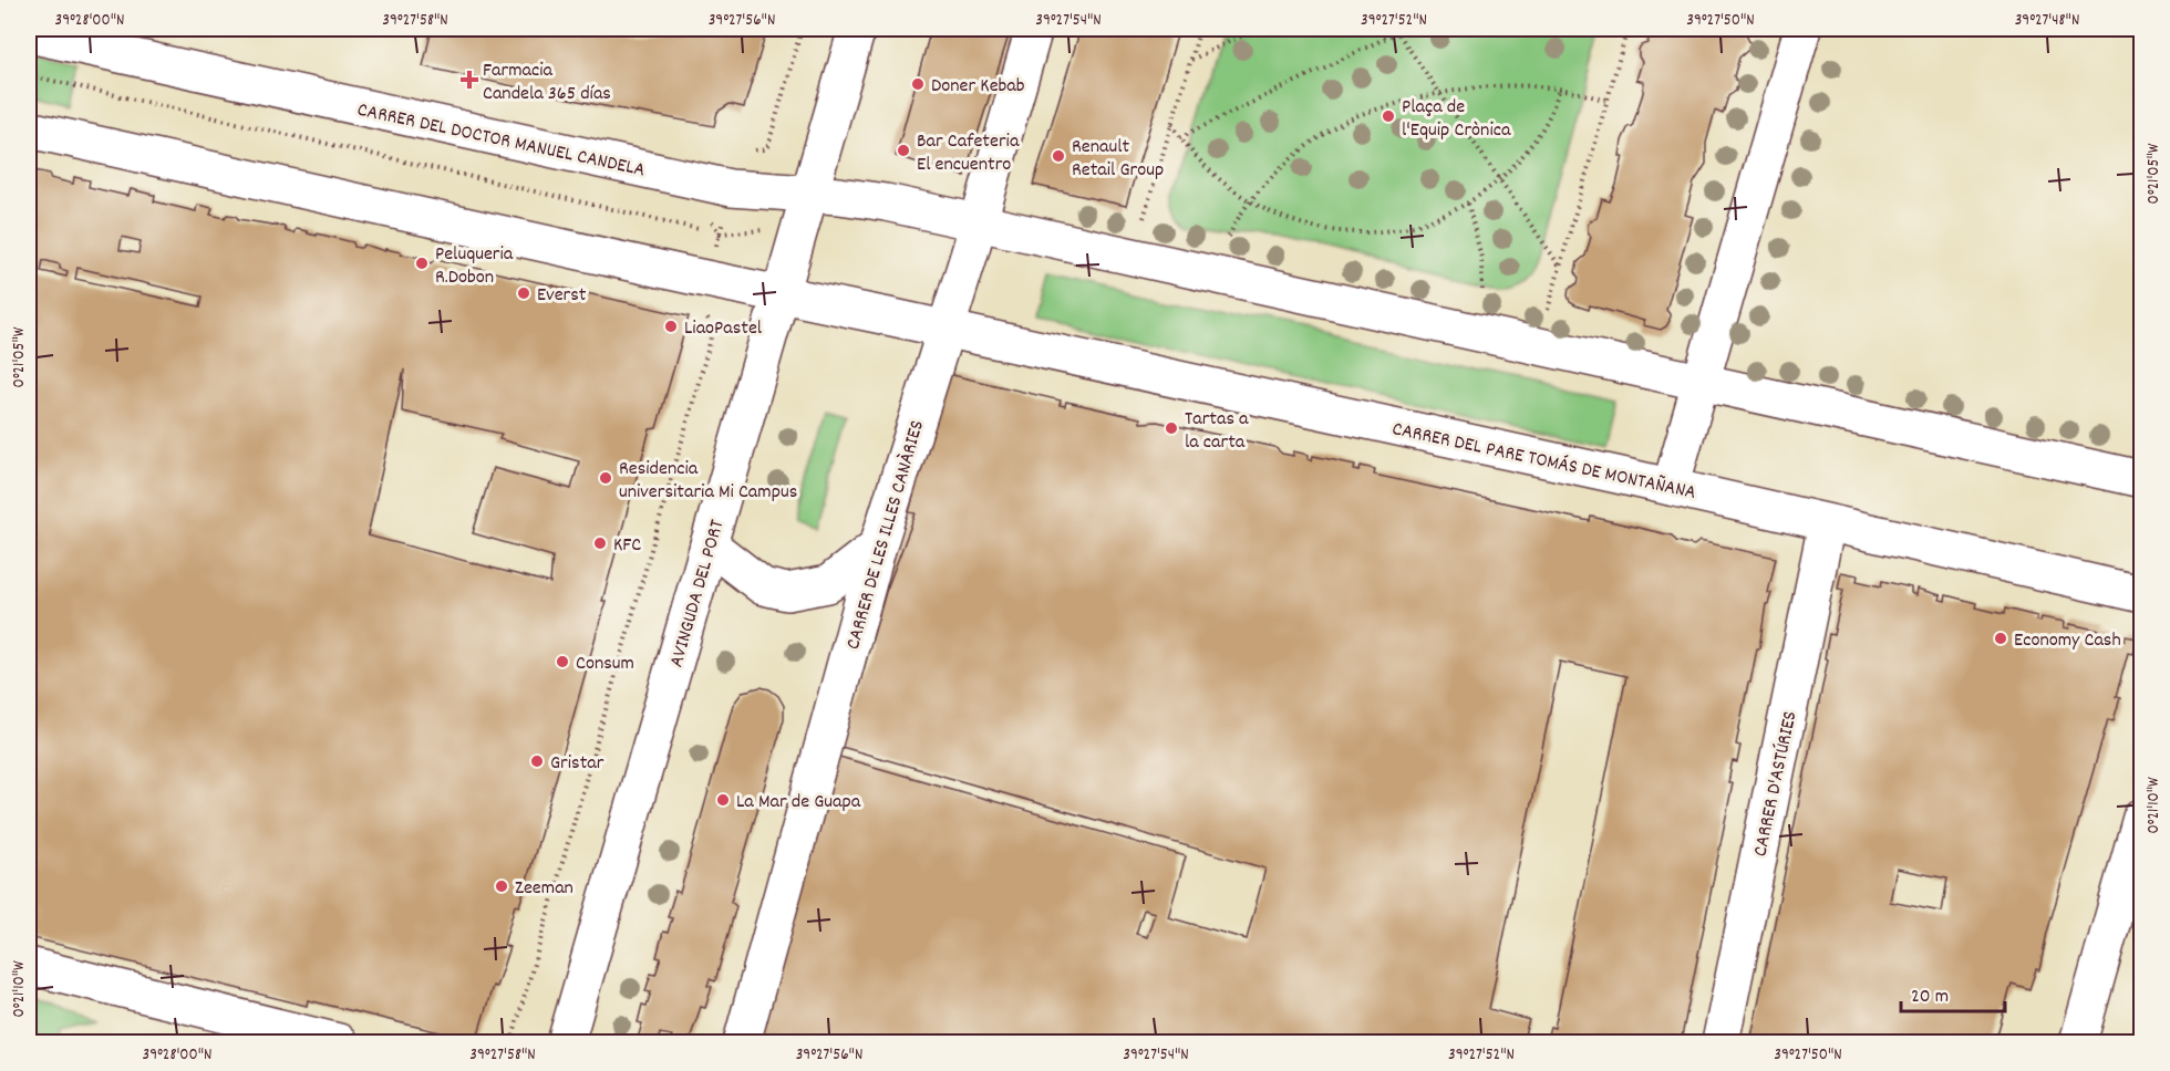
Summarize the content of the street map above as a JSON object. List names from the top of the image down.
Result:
{
  "streets": {
    "main road": [
      "CARRER DEL DOCTOR MANUEL CANDELA",
      "CARRER DEL PARE TOMÁS DE MONTAÑANA",
      "CARRER DE LES ILLES CANÀRIES",
      "AVINGUDA DEL PORT",
      "CARRER D'ASTÚRIES"
    ]
  },
  "crossings": [
    ["CARRER DEL DOCTOR MANUEL CANDELA", "CARRER DE LES ILLES CANÀRIES"],
    ["CARRER DEL DOCTOR MANUEL CANDELA", "AVINGUDA DEL PORT"],
    ["CARRER DEL PARE TOMÁS DE MONTAÑANA", "CARRER DE LES ILLES CANÀRIES"],
    ["CARRER DEL PARE TOMÁS DE MONTAÑANA", "CARRER D'ASTÚRIES"]
  ],
  "places": {
    "health": ["Farmacia Candela 365 días"],
    "other": [
      "Doner Kebab",
      "Plaça de l'Equip Crònica",
      "Bar Cafeteria El encuentro",
      "Renault Retail Group",
      "Peluqueria R.Dobon",
      "Everst",
      "LiaoPastel",
      "Tartas a la carta",
      "Residencia universitaria Mi Campus",
      "KFC",
      "Economy Cash",
      "Consum",
      "Gristar",
      "La Mar de Guapa",
      "Zeeman"
    ]
  },
  "scale_bar": "20 m",
  "coordinates": [
    "39°28'00\"N",
    "39°27'58\"N",
    "39°27'56\"N",
    "39°27'54\"N",
    "39°27'52\"N",
    "39°27'50\"N",
    "39°27'48\"N",
    "0°21'05\"W",
    "0°21'10\"W"
  ]
}
